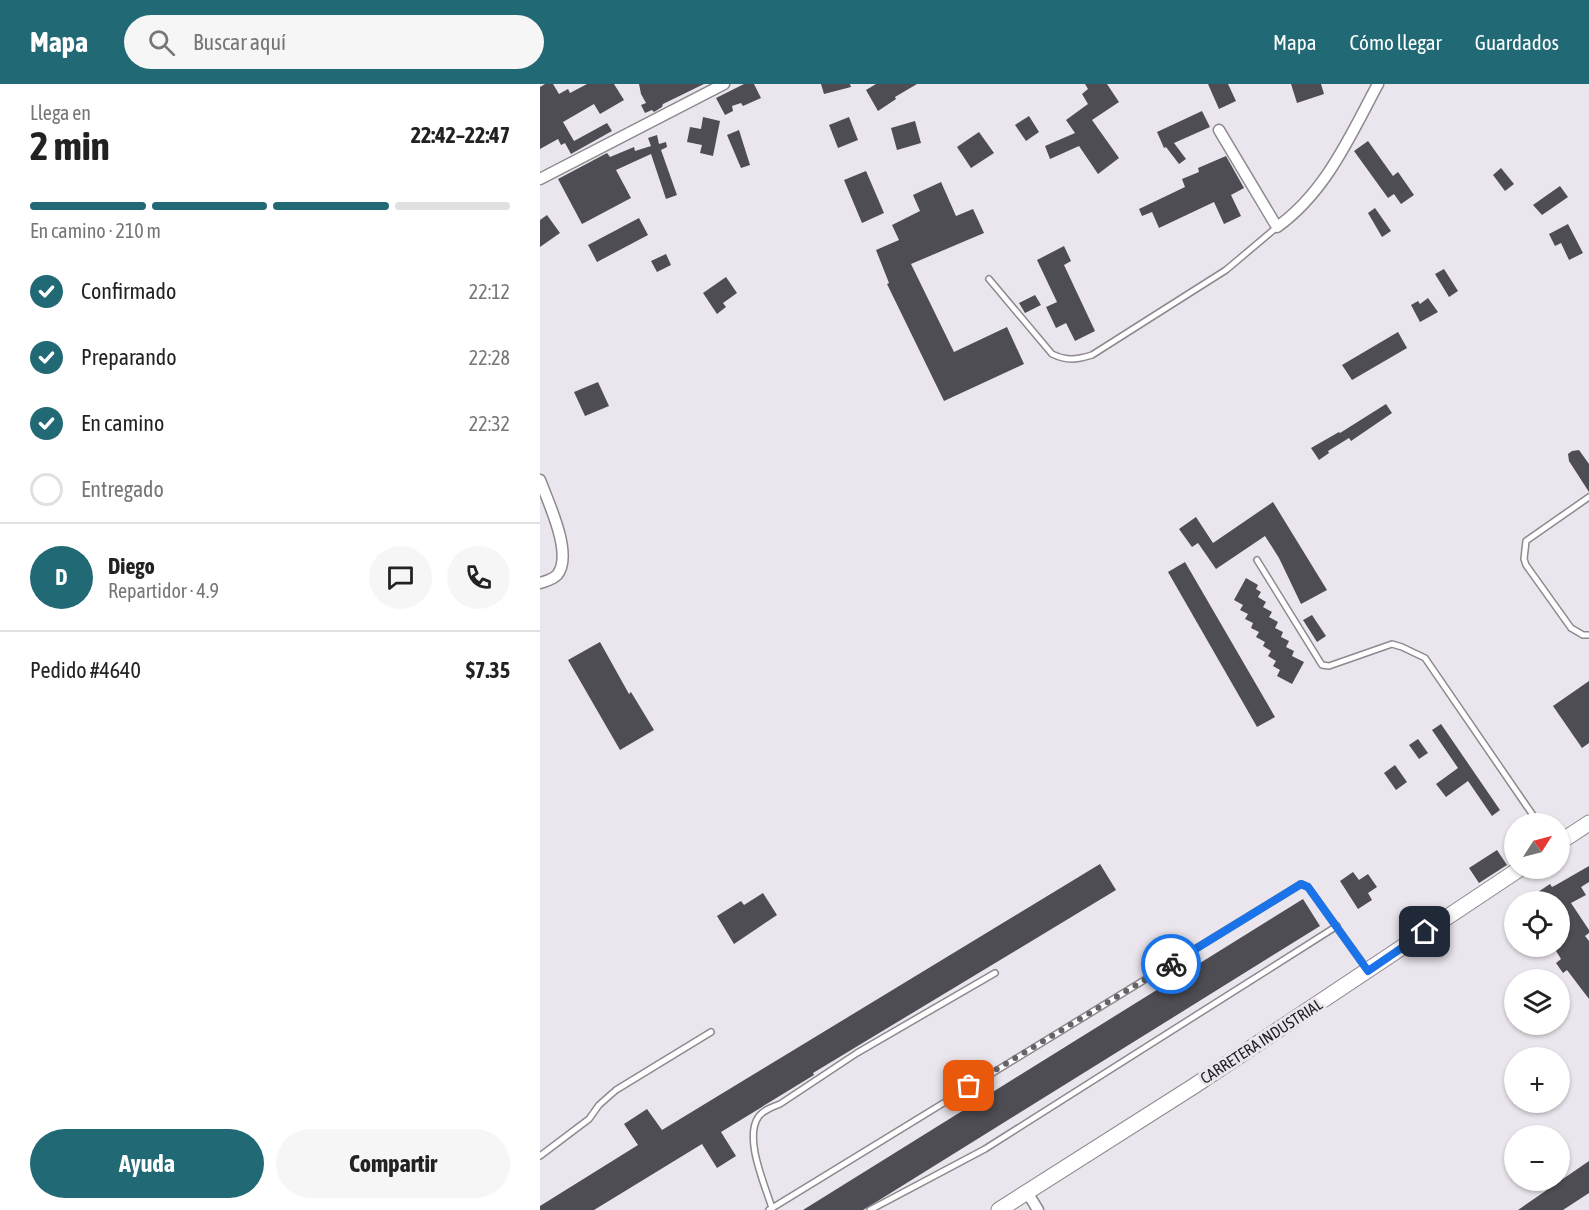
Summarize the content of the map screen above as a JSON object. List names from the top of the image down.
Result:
{
  "streets": {
    "main road": ["CARRETERA INDUSTRIAL"]
  },
  "north": "top right",
  "page": {
    "header": "Mapa",
    "search": "Buscar aquí",
    "nav": ["Mapa", "Cómo llegar", "Guardados"],
    "heading": ["2 min", "Llega en", "22:42–22:47"],
    "panel": [
      "Diego",
      "Repartidor · 4.9",
      "Pedido #4640",
      "$7.35"
    ],
    "bar": "En camino · 210 m",
    "list": [
      ["Confirmado", "22:12"],
      ["Preparando", "22:28"],
      ["En camino", "22:32"],
      "Entregado"
    ],
    "round": "D",
    "map_buttons": ["+", "−"],
    "buttons": ["Ayuda", "Compartir"]
  }
}
